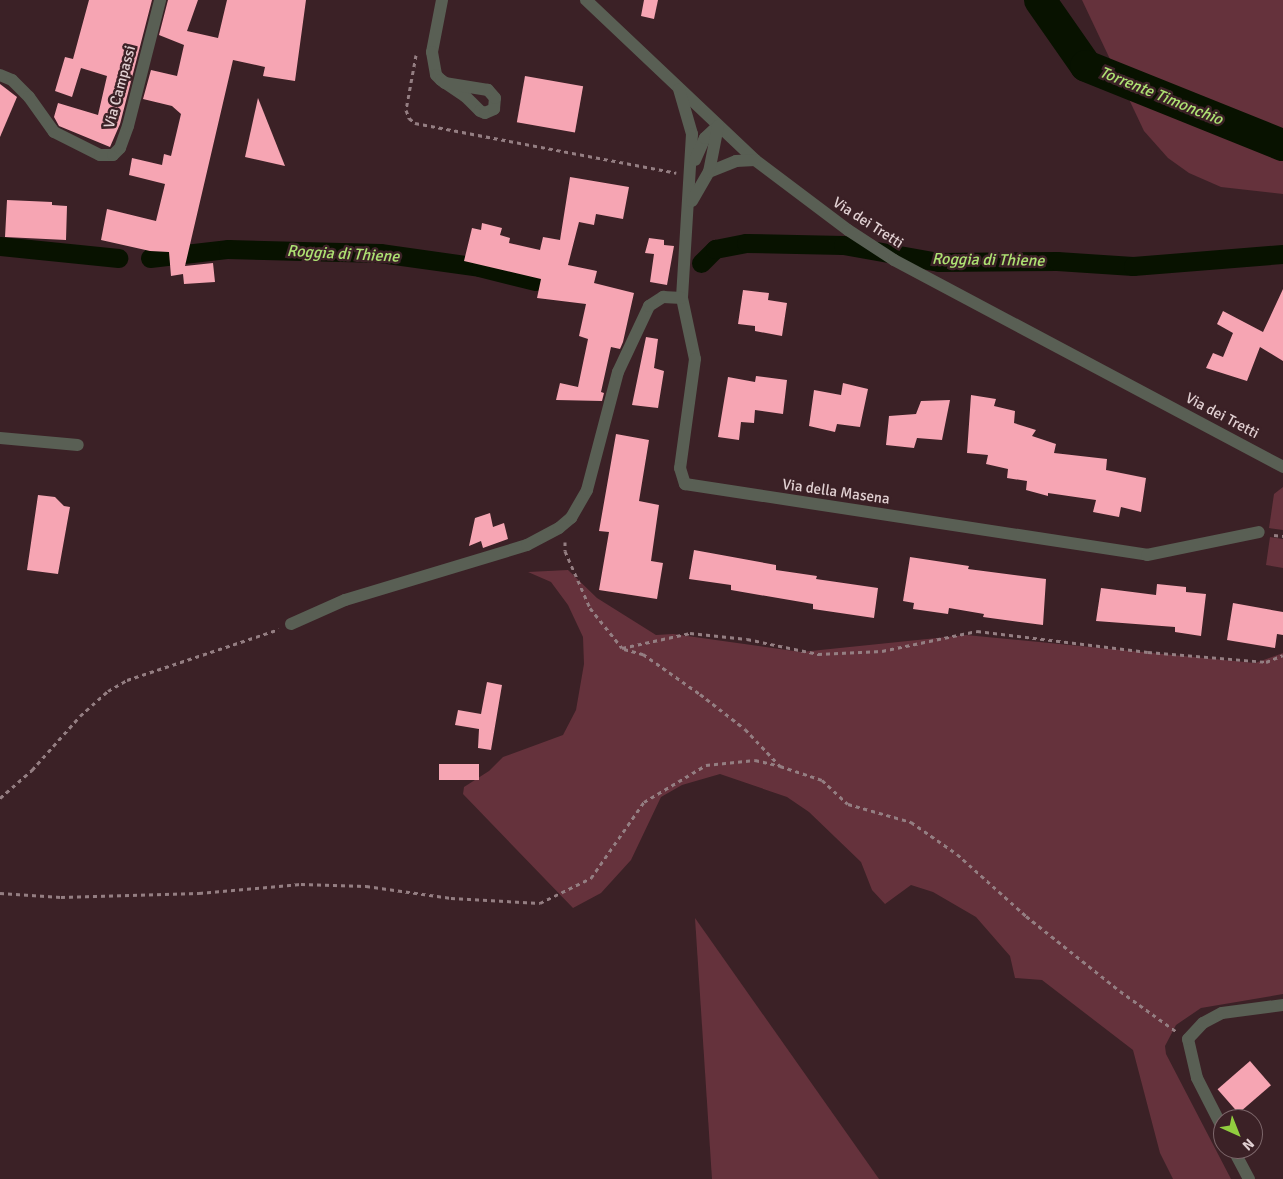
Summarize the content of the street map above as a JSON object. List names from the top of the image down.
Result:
{
  "streets": {
    "street": ["Via Campassi", "Via dei Tretti", "Via della Masena"]
  },
  "crossings": [
    ["Via dei Tretti", "Via della Masena"]
  ],
  "water": ["Torrente Timonchio", "Roggia di Thiene"],
  "north": "bottom right"
}
